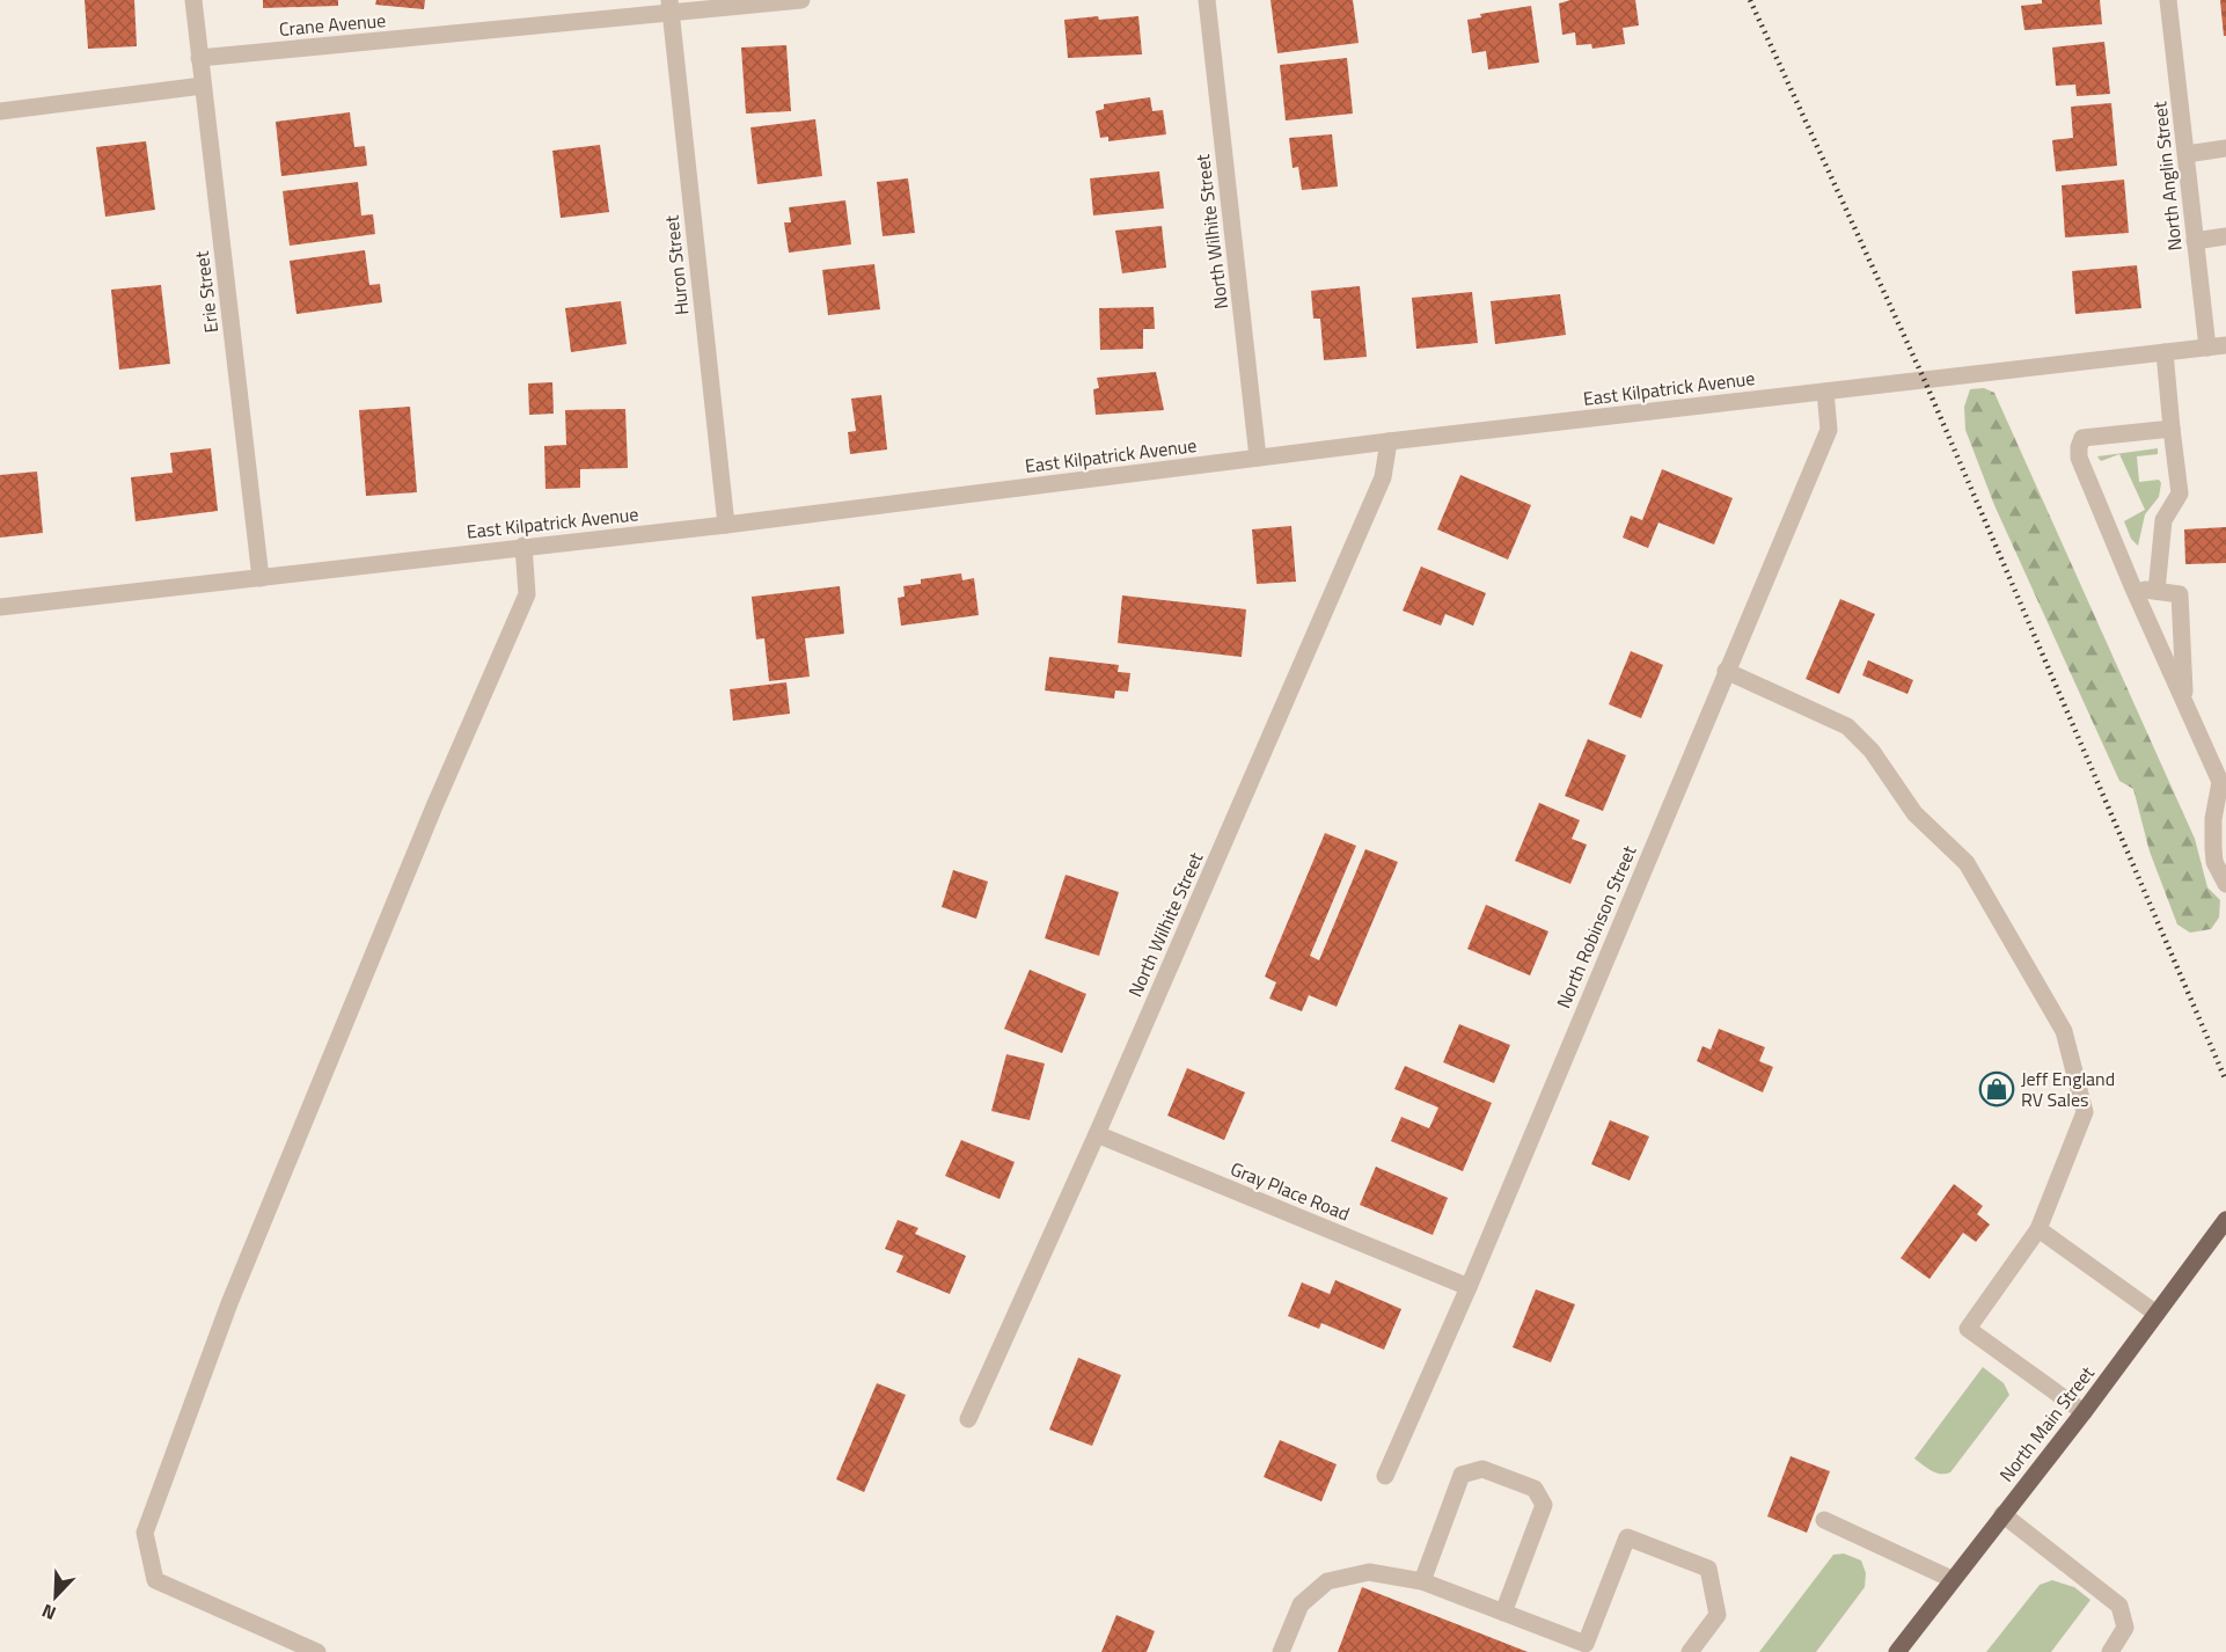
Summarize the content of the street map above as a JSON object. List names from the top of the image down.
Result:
{
  "streets": {
    "main road": ["North Main Street"],
    "street": [
      "Crane Avenue",
      "North Anglin Street",
      "North Wilhite Street",
      "Huron Street",
      "Erie Street",
      "East Kilpatrick Avenue",
      "North Robinson Street",
      "Gray Place Road"
    ]
  },
  "crossings": [
    ["Crane Avenue", "Huron Street"],
    ["Crane Avenue", "Erie Street"],
    ["North Anglin Street", "East Kilpatrick Avenue"],
    ["North Wilhite Street", "East Kilpatrick Avenue"],
    ["North Wilhite Street", "Gray Place Road"],
    ["Huron Street", "East Kilpatrick Avenue"],
    ["Erie Street", "East Kilpatrick Avenue"],
    ["East Kilpatrick Avenue", "North Robinson Street"],
    ["North Robinson Street", "Gray Place Road"]
  ],
  "places": {
    "shop": ["Jeff England RV Sales"]
  },
  "north": "bottom left"
}
